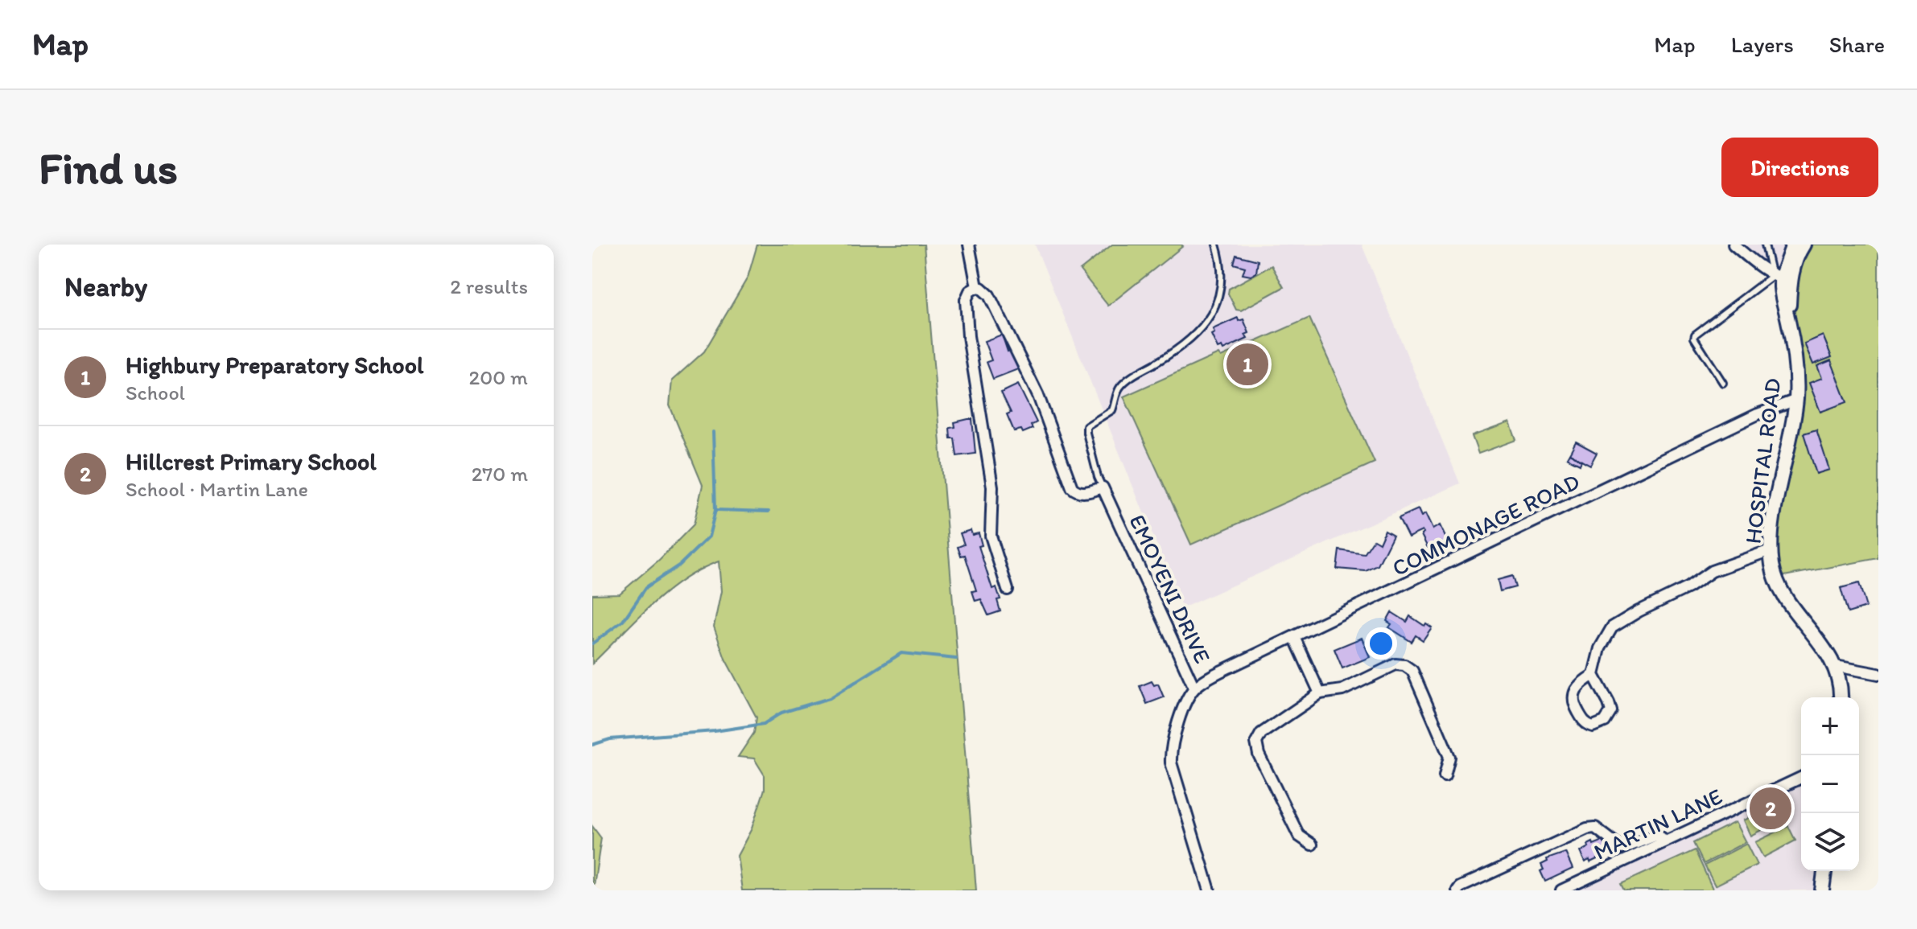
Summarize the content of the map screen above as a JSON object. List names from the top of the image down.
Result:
{
  "streets": {
    "street": [
      "HOSPITAL ROAD",
      "COMMONAGE ROAD",
      "EMOYENI DRIVE",
      "MARTIN LANE"
    ]
  },
  "crossings": [
    ["HOSPITAL ROAD", "COMMONAGE ROAD"],
    ["COMMONAGE ROAD", "EMOYENI DRIVE"]
  ],
  "page": {
    "header": "Map",
    "nav": ["Map", "Layers", "Share"],
    "buttons": "Directions",
    "title": "Find us",
    "heading": ["Nearby", "2 results"],
    "list": [
      {
        "mark": "1",
        "name": "Highbury Preparatory School",
        "note": "School",
        "value": "200 m"
      },
      {
        "mark": "2",
        "name": "Hillcrest Primary School",
        "note": "School · Martin Lane",
        "value": "270 m"
      }
    ],
    "pins": ["1", "2"],
    "map_buttons": ["+", "−"]
  }
}
